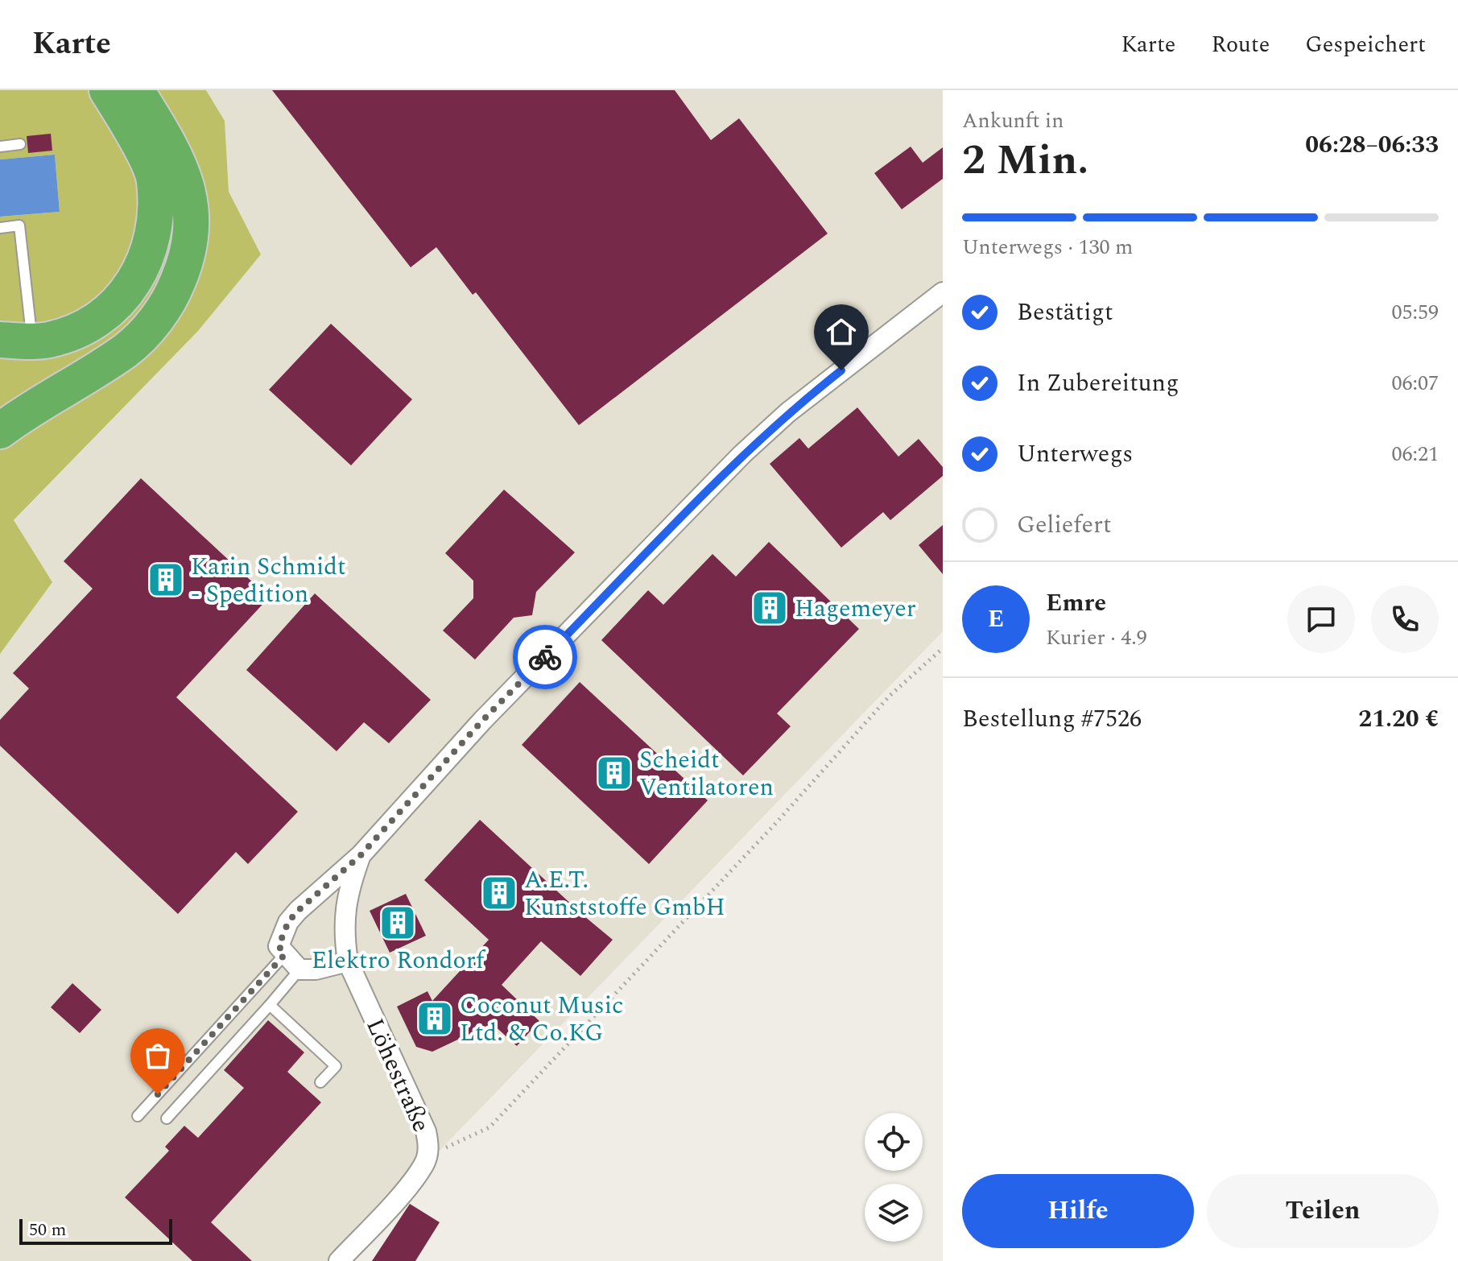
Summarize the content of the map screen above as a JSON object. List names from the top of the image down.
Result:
{
  "streets": {
    "street": ["Löhestraße"]
  },
  "places": {
    "building": [
      "Karin Schmidt - Spedition",
      "Hagemeyer",
      "Scheidt Ventilatoren",
      "A.E.T. Kunststoffe GmbH",
      "Elektro Rondorf",
      "Coconut Music Ltd. & Co.KG"
    ]
  },
  "scale_bar": "50 m",
  "page": {
    "header": "Karte",
    "nav": ["Karte", "Route", "Gespeichert"],
    "heading": ["2 Min.", "Ankunft in", "06:28–06:33"],
    "panel": [
      "Emre",
      "Kurier · 4.9",
      "Bestellung #7526",
      "21.20 €"
    ],
    "bar": "Unterwegs · 130 m",
    "list": [
      ["Bestätigt", "05:59"],
      ["In Zubereitung", "06:07"],
      ["Unterwegs", "06:21"],
      "Geliefert"
    ],
    "round": "E",
    "buttons": ["Hilfe", "Teilen"],
    "scale": "50 m"
  }
}
